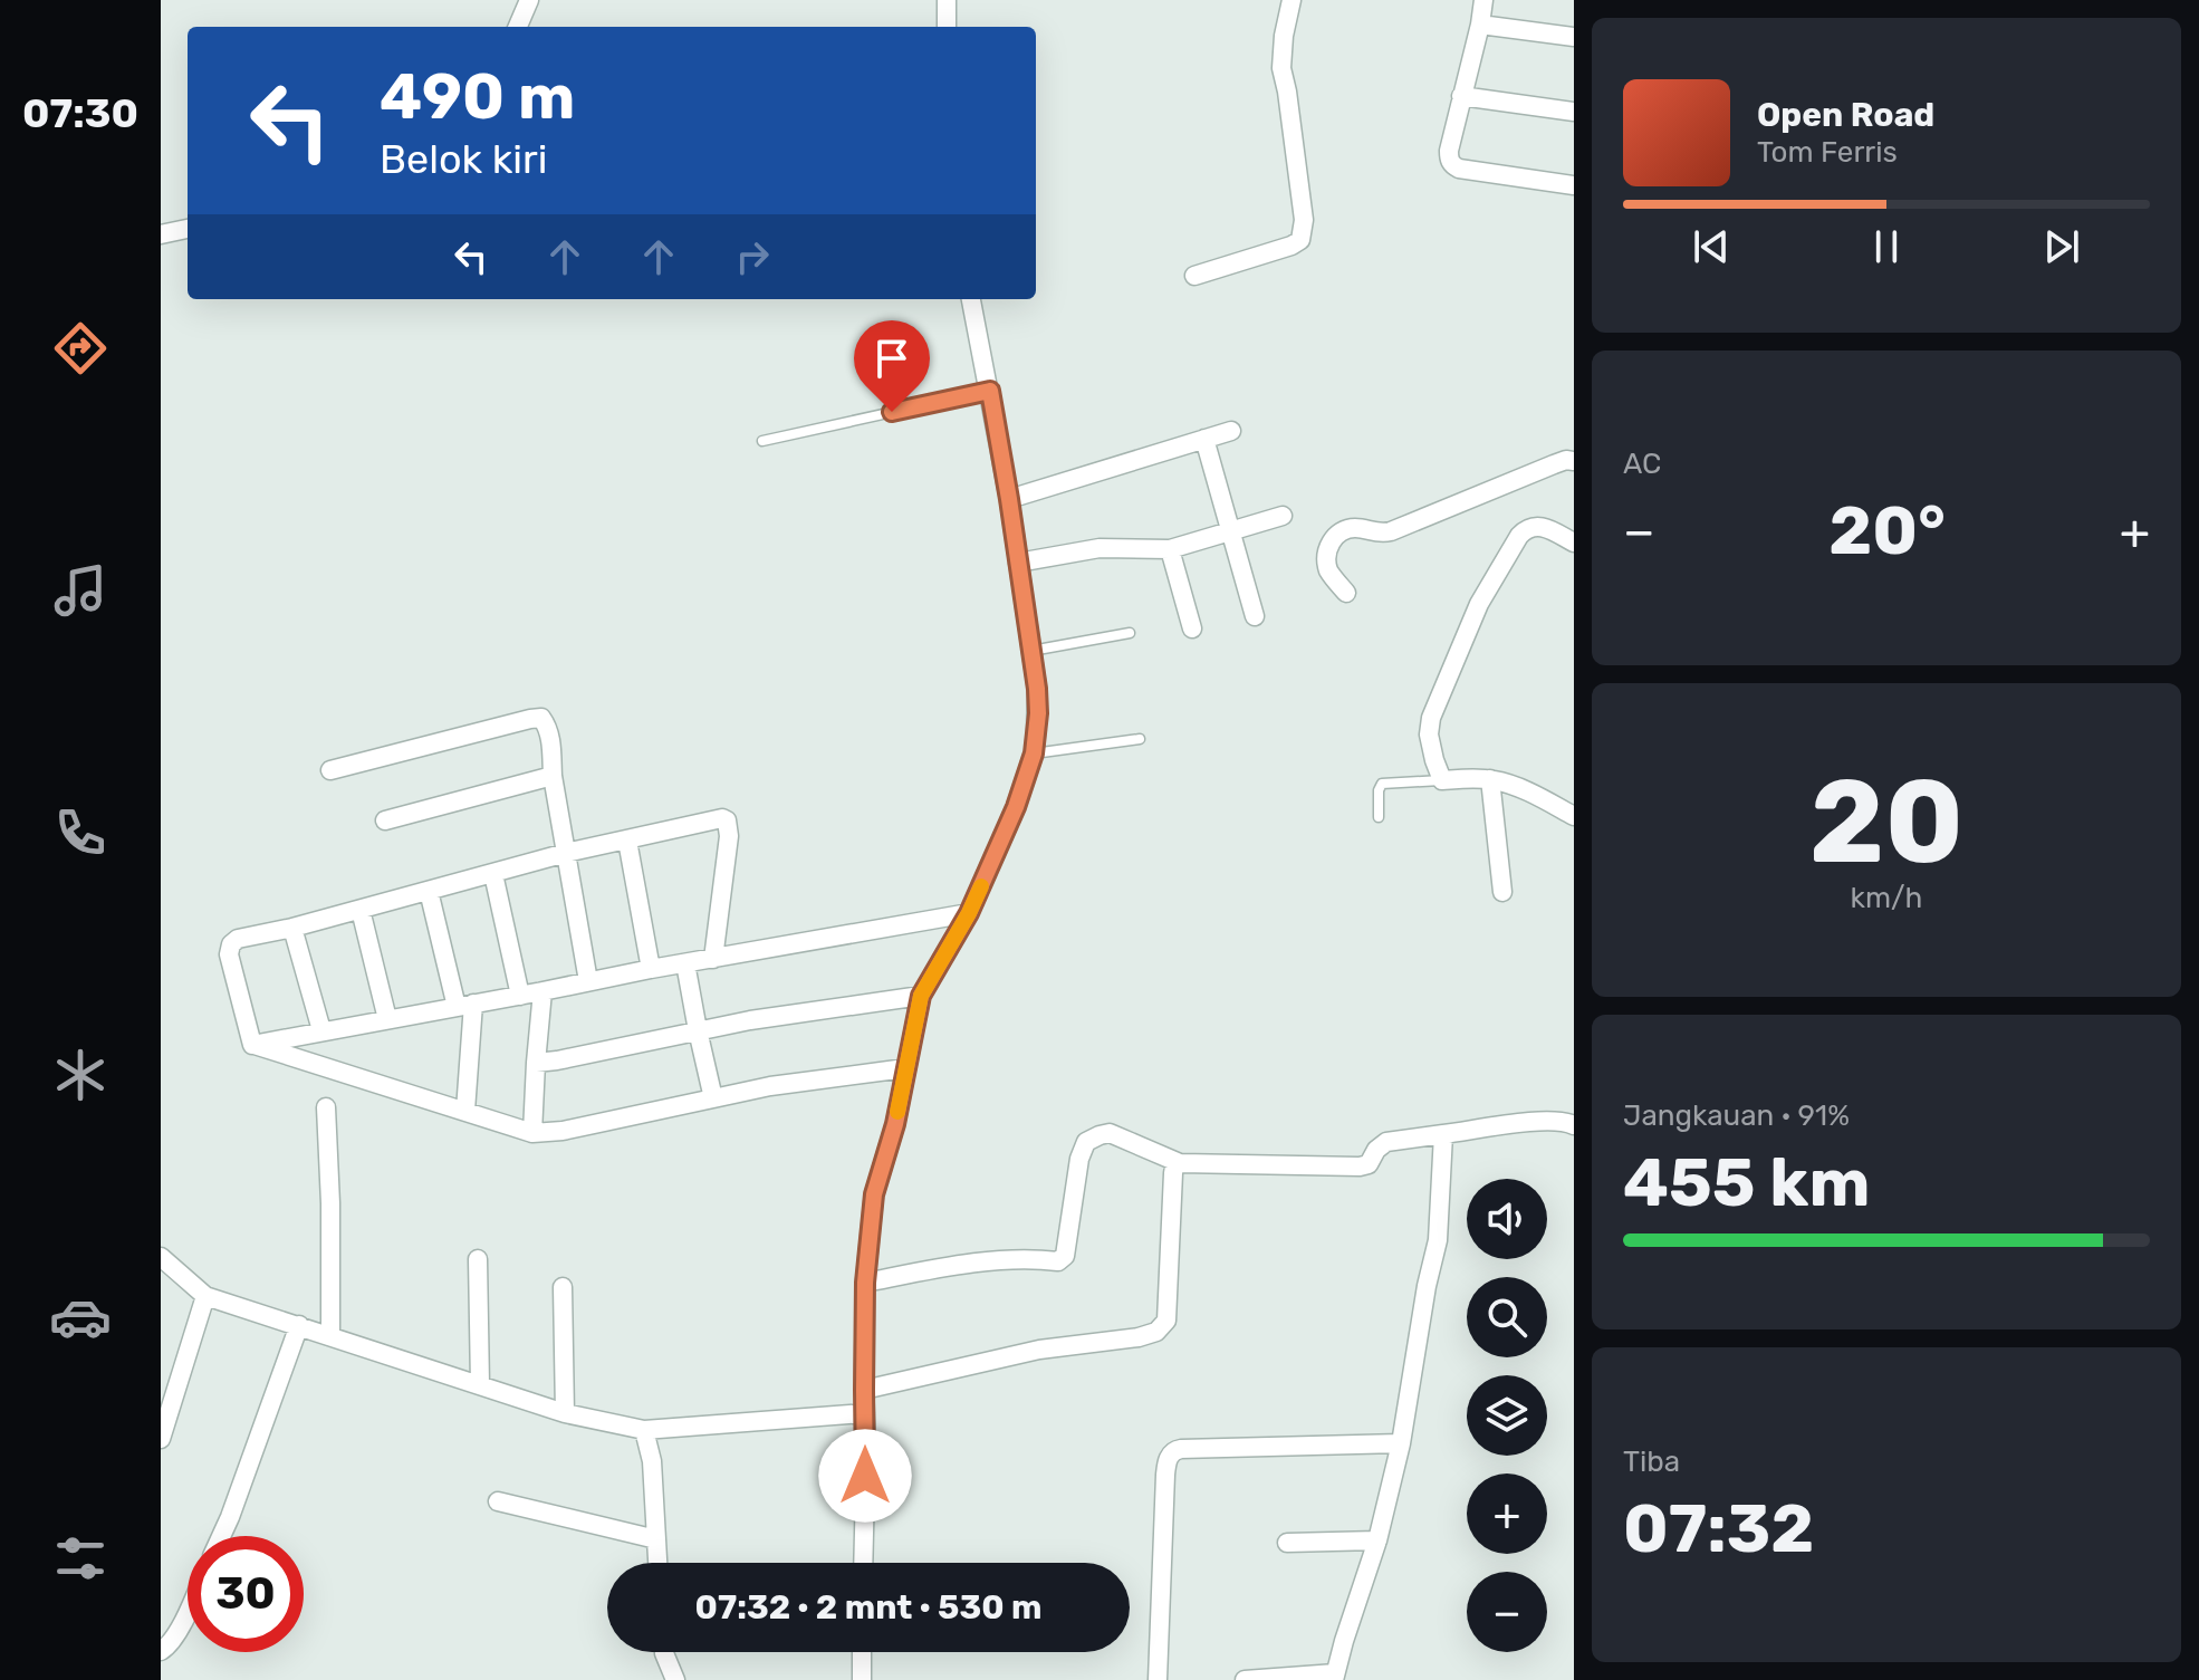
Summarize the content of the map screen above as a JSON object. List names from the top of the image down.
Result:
{
  "page": {
    "tabs": "07:30",
    "turn": ["490 m", "Belok kiri"],
    "song": ["Open Road", "Tom Ferris"],
    "tile": [
      "AC",
      ["20", "km/h"],
      ["Jangkauan · 91%", "455 km"],
      ["Tiba", "07:32"]
    ],
    "heat": ["−", "20°", "+"],
    "map_buttons": ["+", "−"],
    "limit": "30",
    "trip": "07:32 · 2 mnt · 530 m"
  }
}
